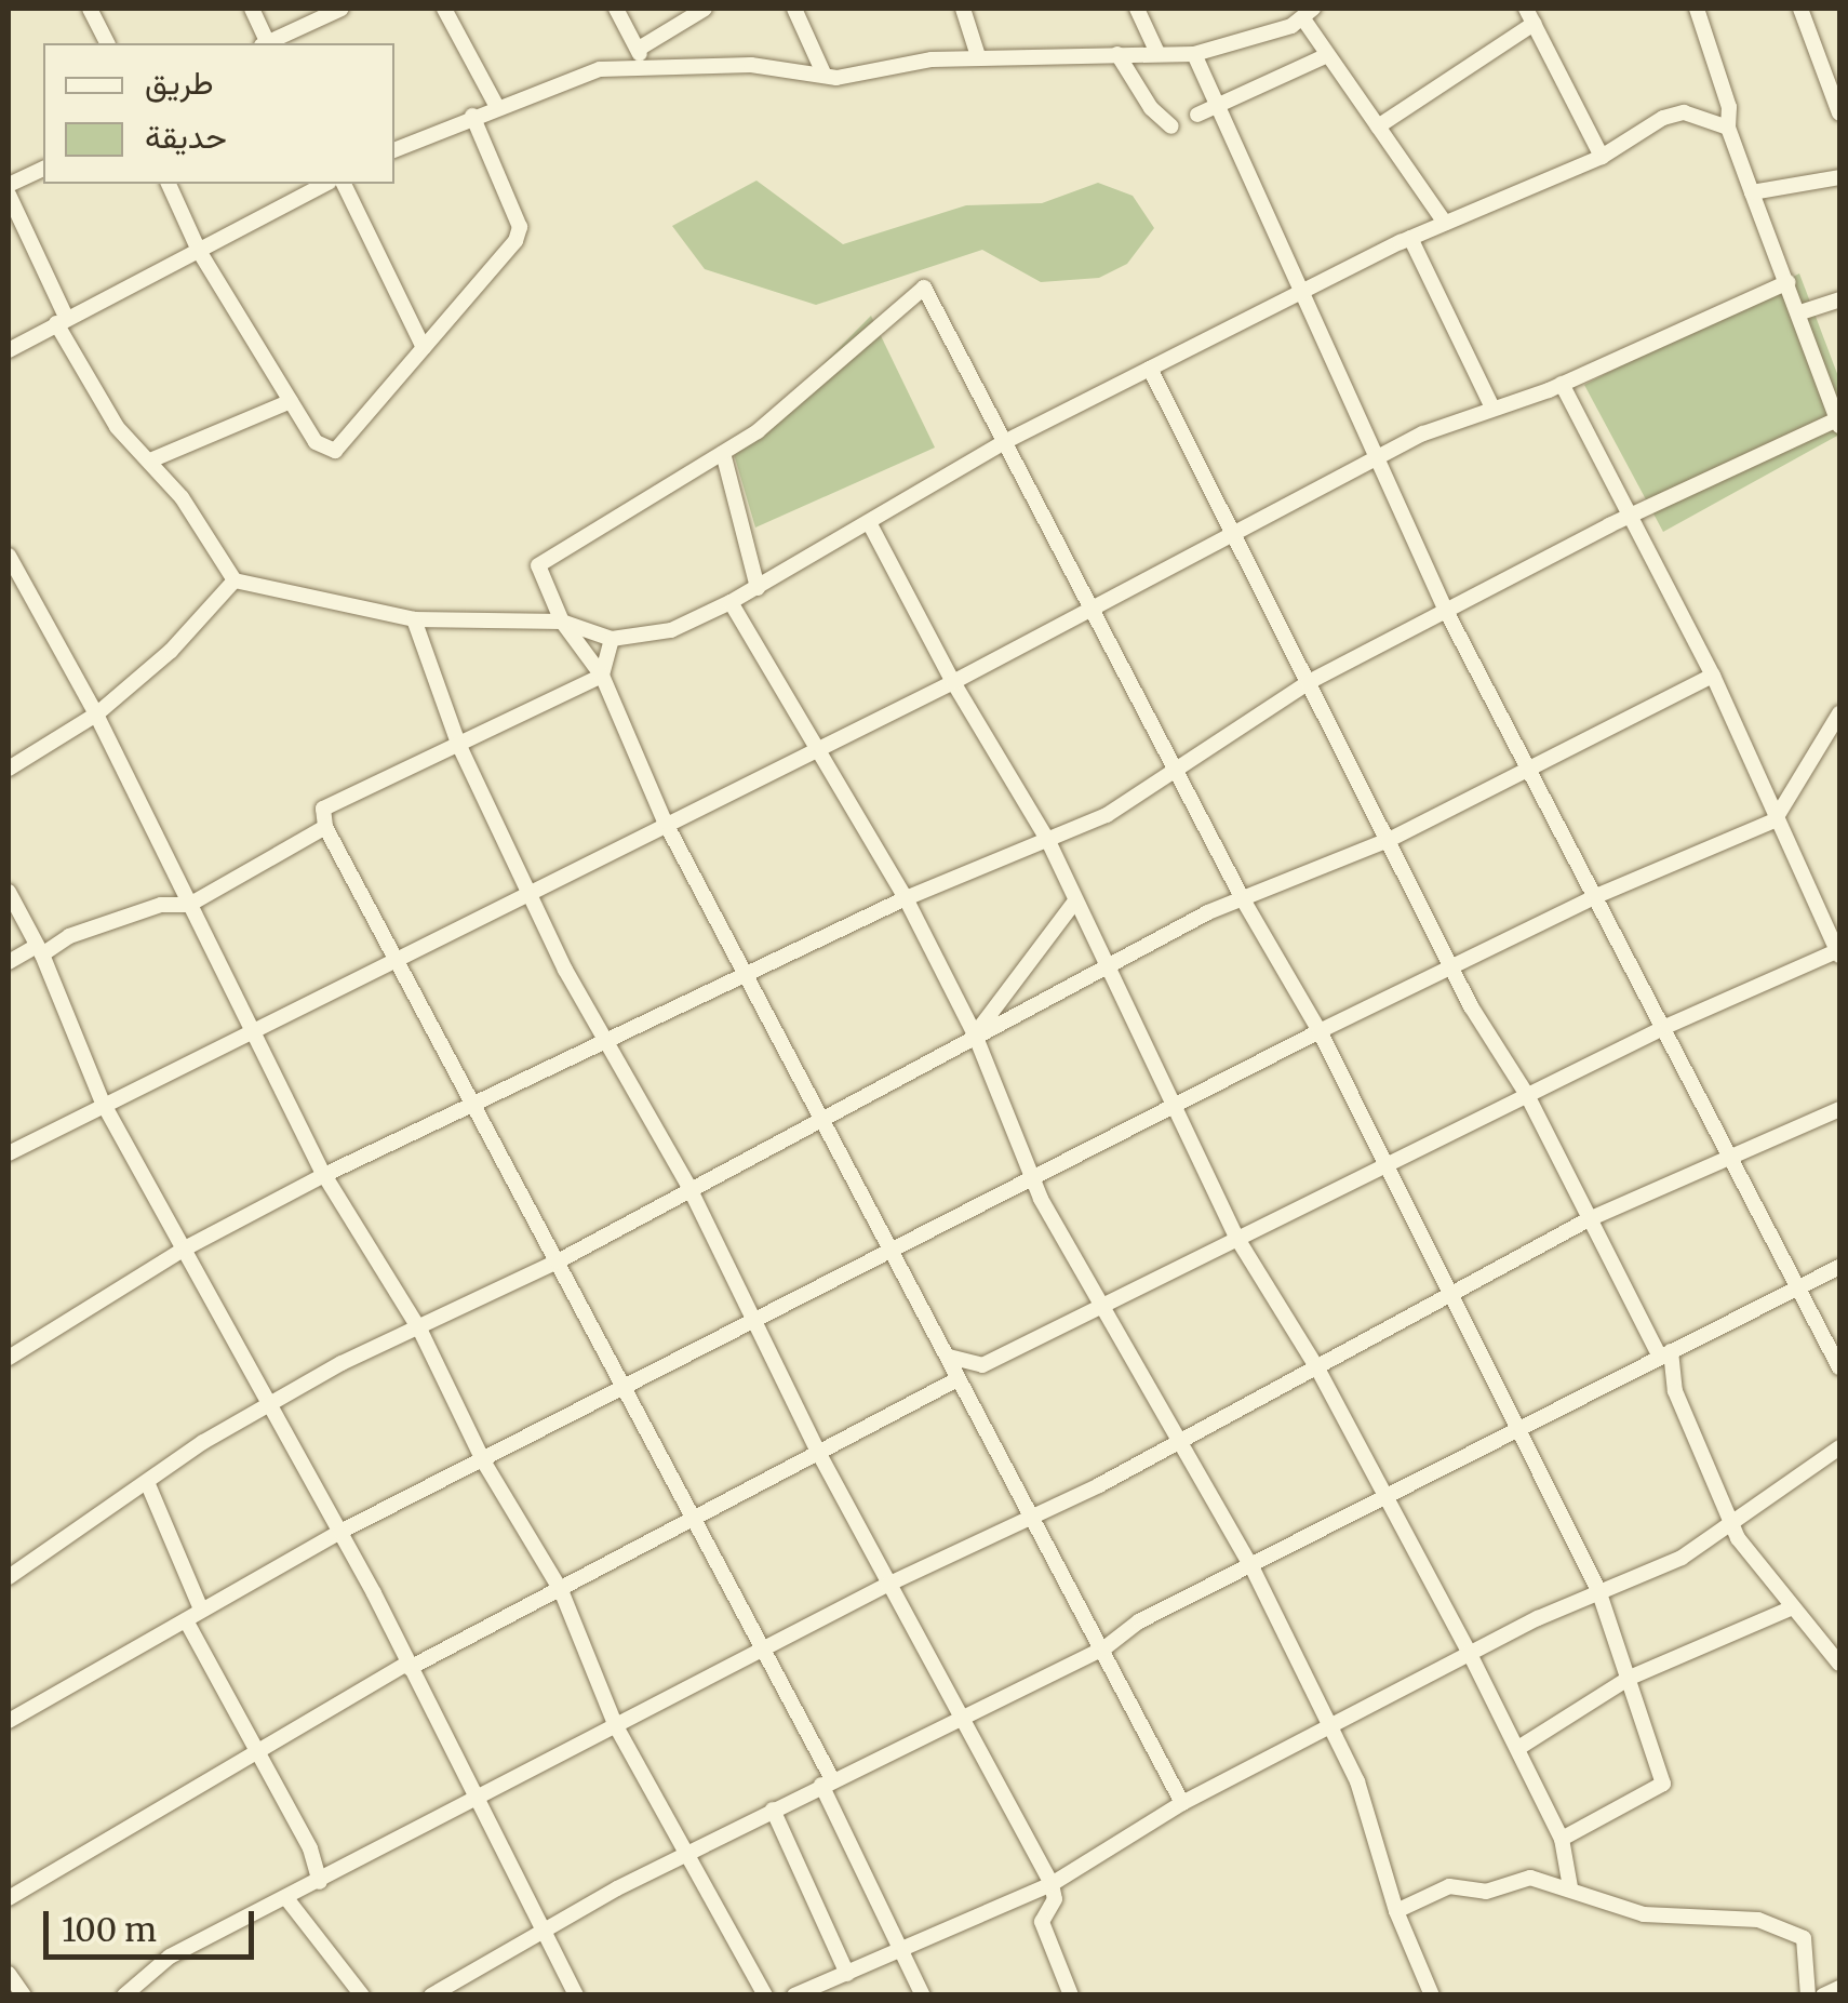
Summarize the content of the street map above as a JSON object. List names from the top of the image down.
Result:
{
  "legend": ["طريق", "حديقة"],
  "scale_bar": "100 m"
}
